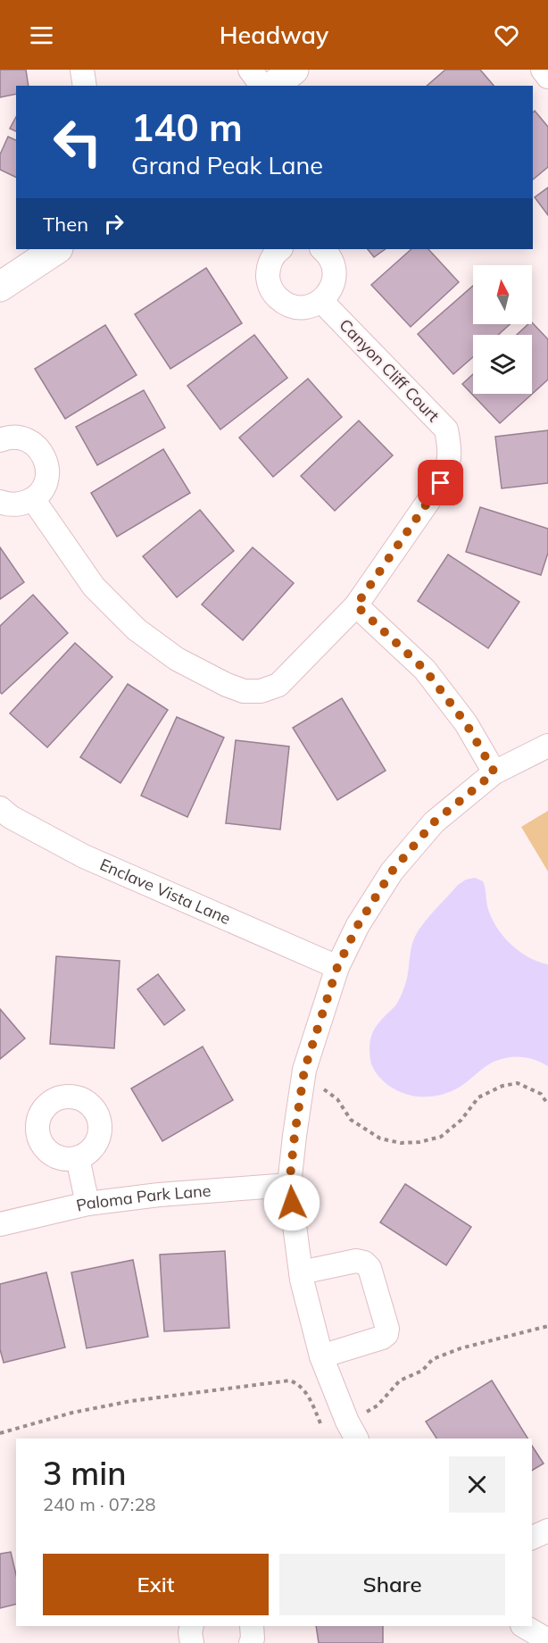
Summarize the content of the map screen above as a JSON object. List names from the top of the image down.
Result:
{
  "streets": {
    "street": ["Canyon Cliff Court", "Enclave Vista Lane", "Paloma Park Lane"]
  },
  "north": "top",
  "page": {
    "header": "Headway",
    "turn": ["140 m", "Grand Peak Lane"],
    "then": "Then",
    "heading": ["3 min", "240 m · 07:28"],
    "buttons": ["Exit", "Share"]
  }
}
